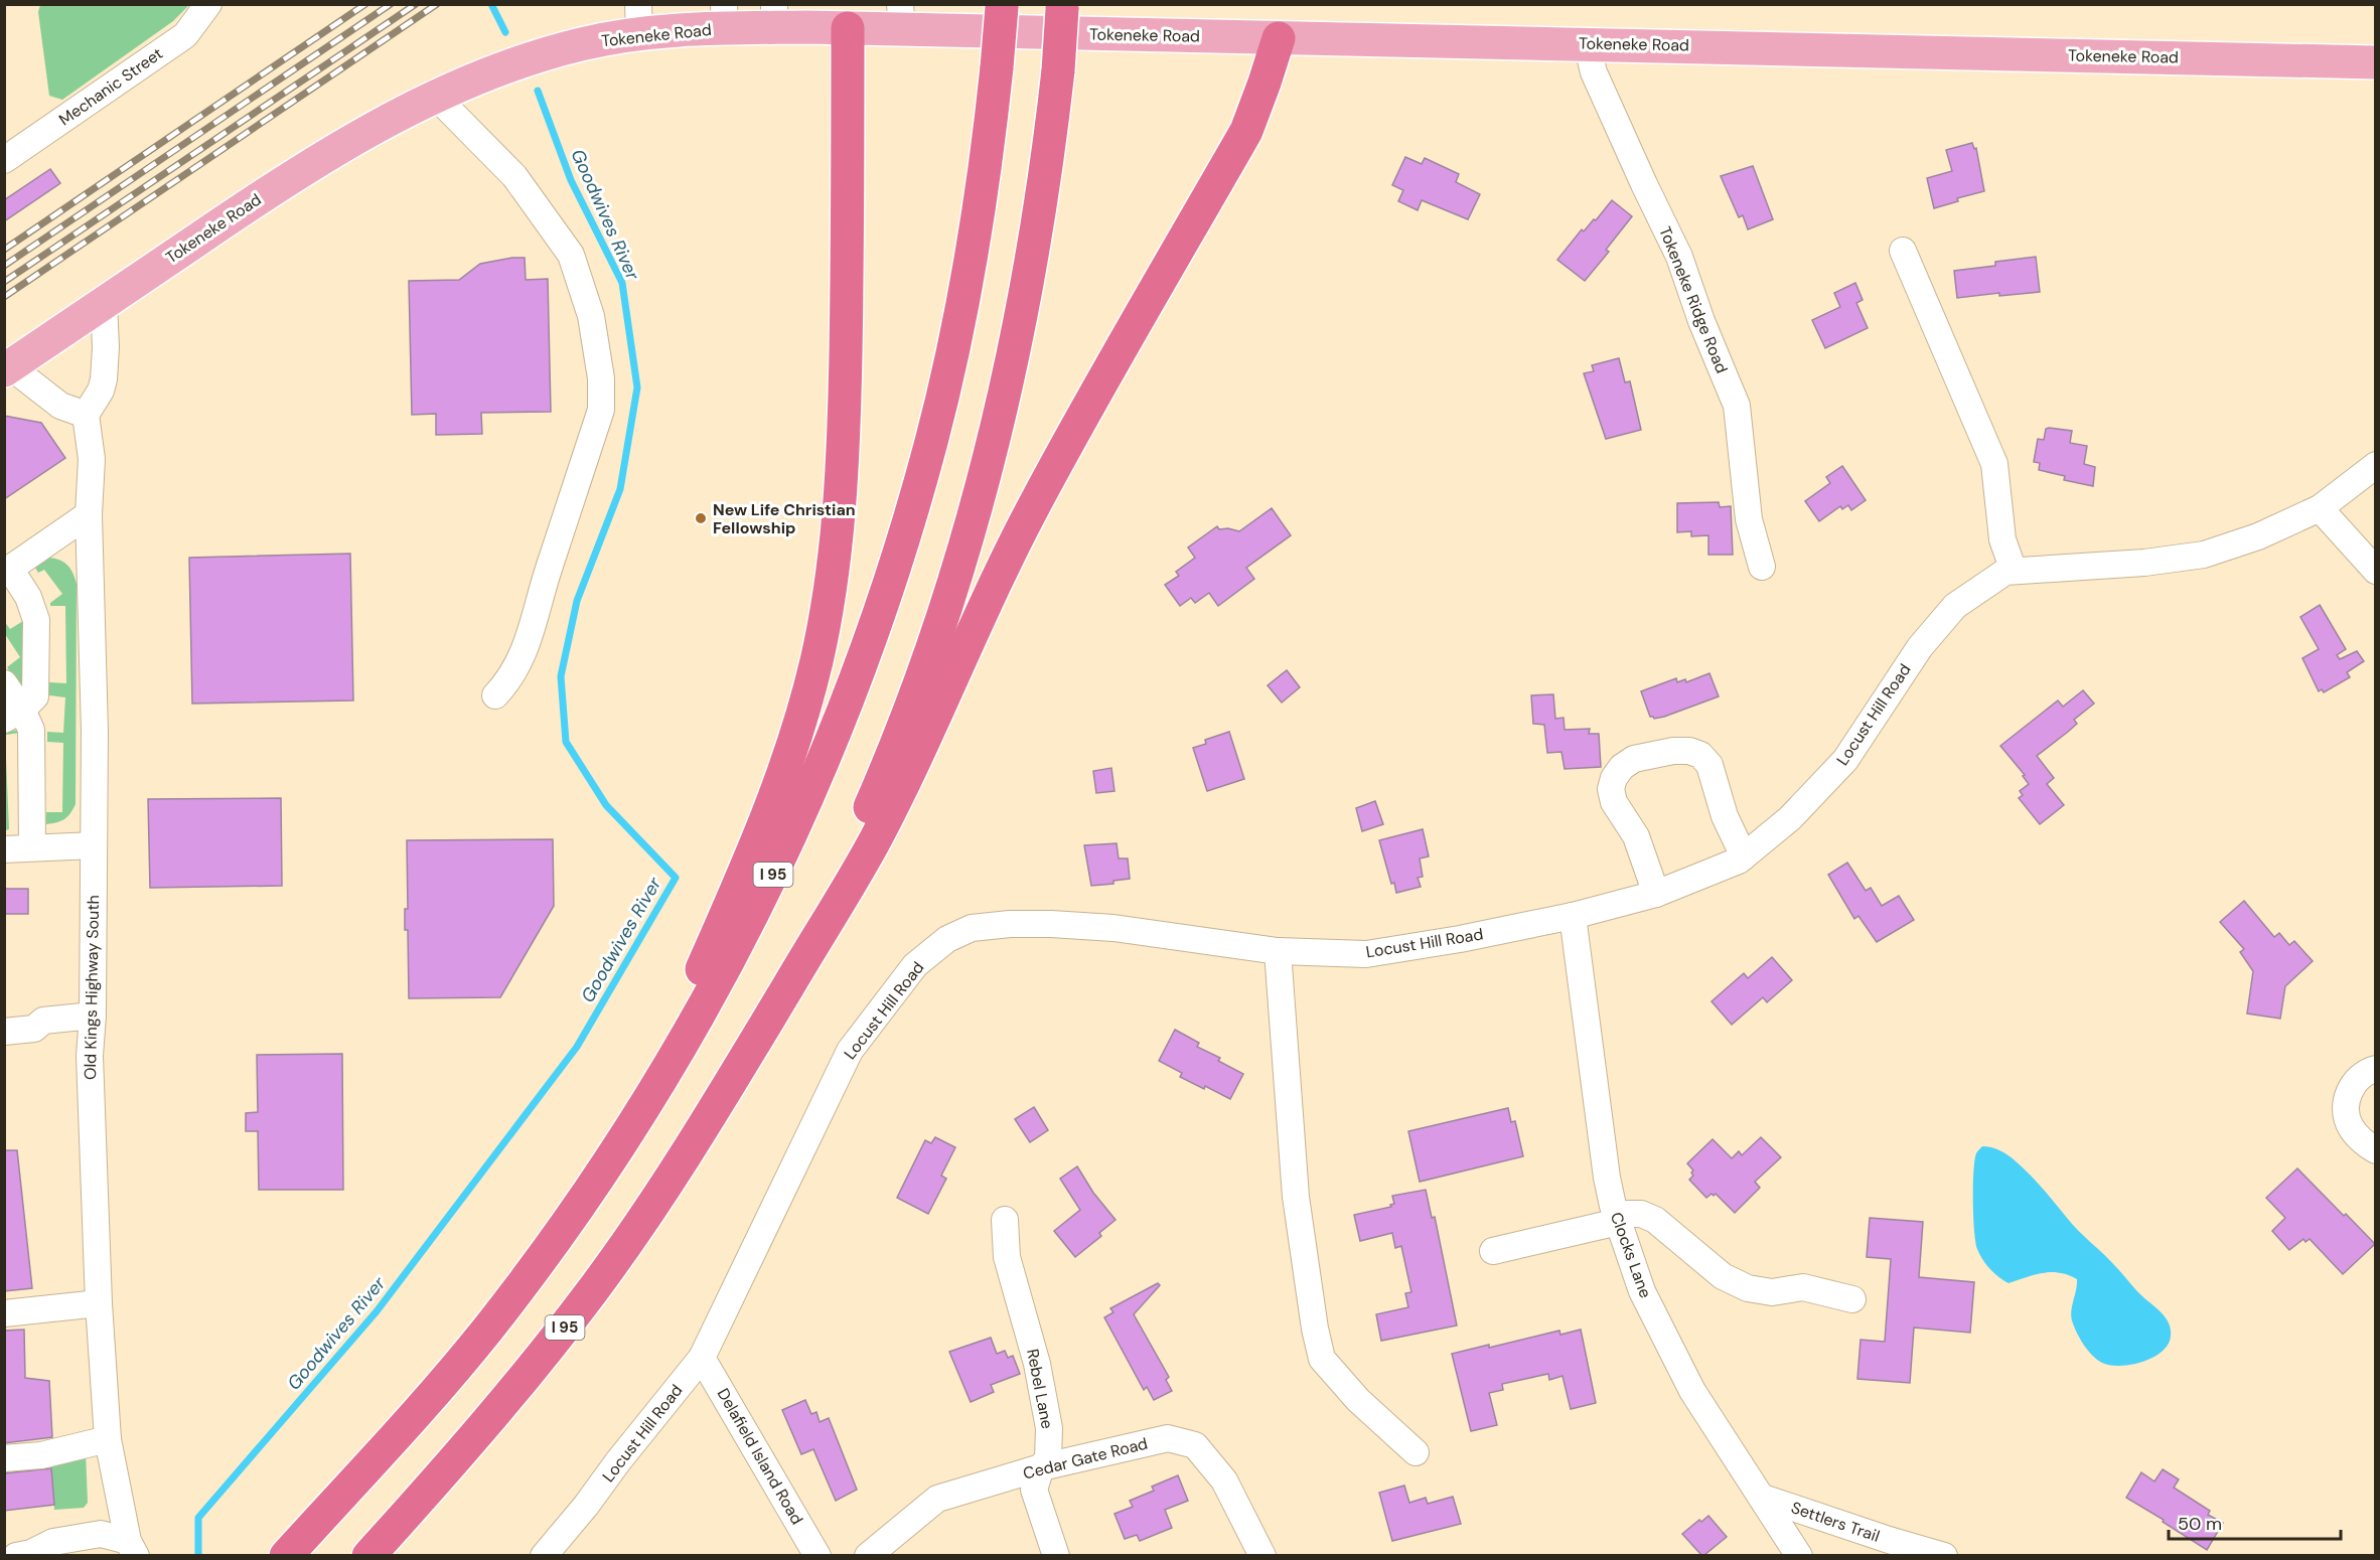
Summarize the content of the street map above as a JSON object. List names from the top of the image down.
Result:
{
  "streets": {
    "highway": ["I 95"],
    "main road": ["Tokeneke Road"],
    "street": [
      "Mechanic Street",
      "Tokeneke Ridge Road",
      "Locust Hill Road",
      "Old Kings Highway South",
      "Clocks Lane",
      "Rebel Lane",
      "Delafield Island Road",
      "Cedar Gate Road",
      "Settlers Trail"
    ]
  },
  "crossings": [
    ["Tokeneke Road", "Tokeneke Ridge Road"],
    ["Locust Hill Road", "Clocks Lane"],
    ["Locust Hill Road", "Delafield Island Road"],
    ["Clocks Lane", "Settlers Trail"],
    ["Rebel Lane", "Cedar Gate Road"]
  ],
  "water": ["Goodwives River"],
  "places": ["New Life Christian Fellowship"],
  "scale_bar": "50 m"
}
